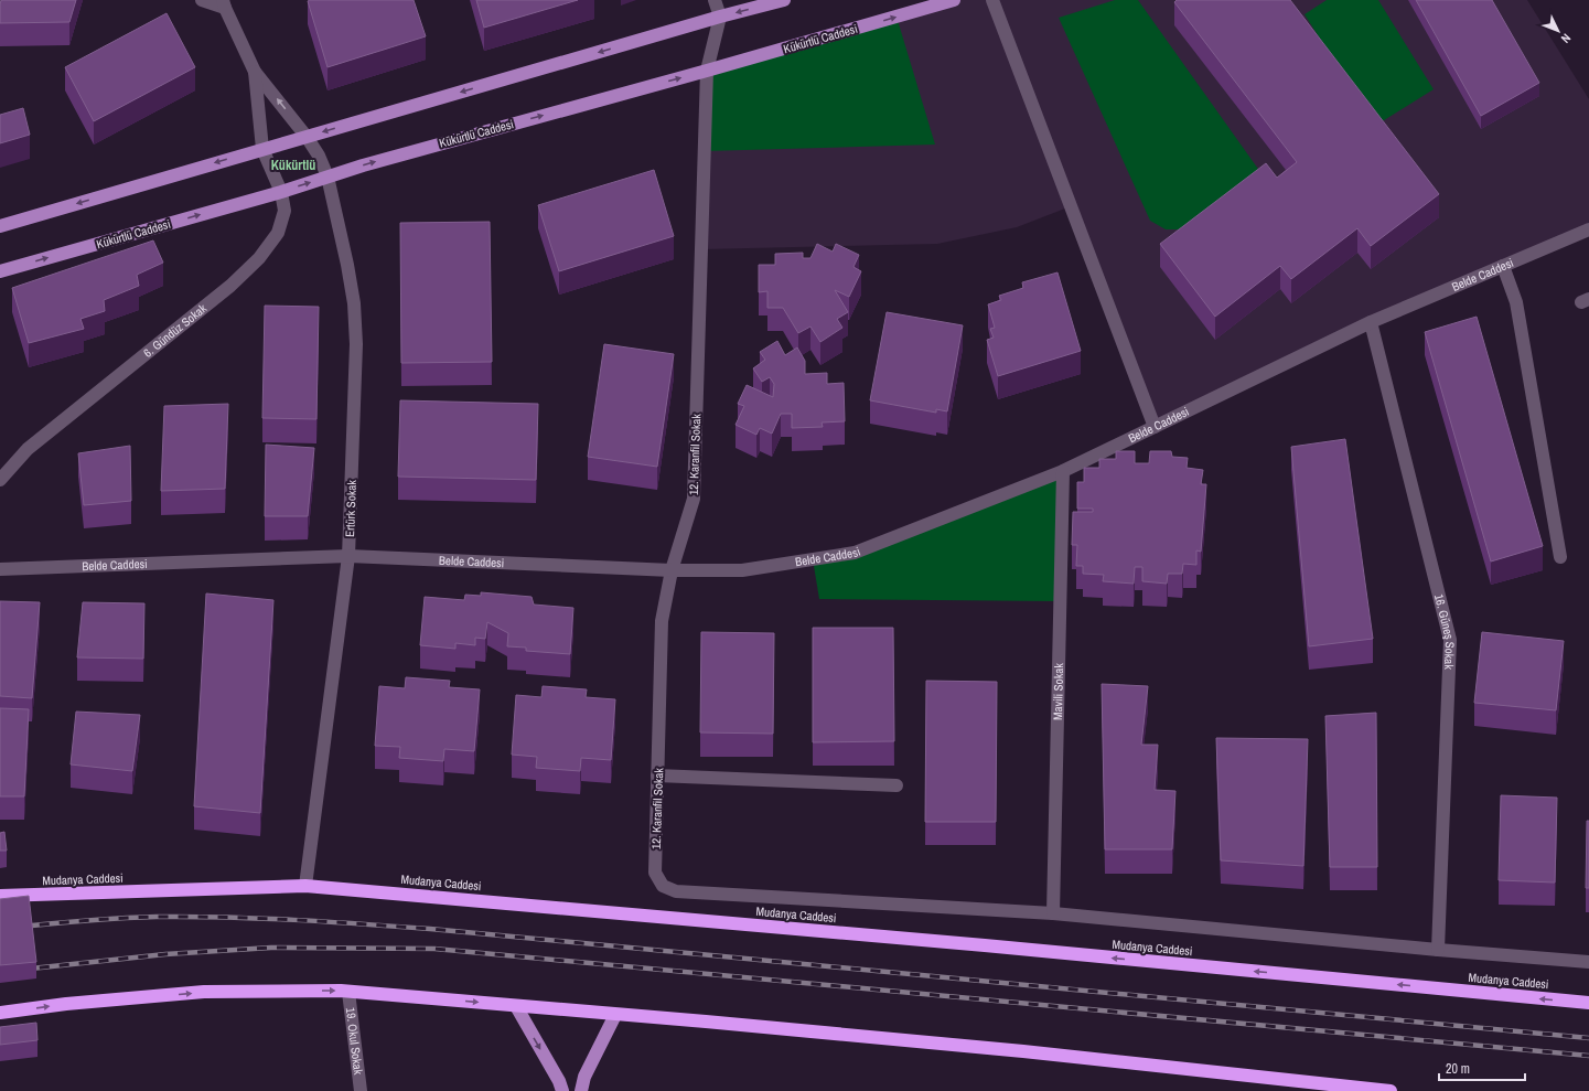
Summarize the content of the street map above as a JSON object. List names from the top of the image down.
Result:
{
  "streets": {
    "highway": ["Mudanya Caddesi"],
    "main road": ["Kükürtlü Caddesi"],
    "street": [
      "Belde Caddesi",
      "6. Gündüz Sokak",
      "12. Karanfil Sokak",
      "Ertürk Sokak",
      "16. Güneş Sokak",
      "Mavili Sokak",
      "19. Okul Sokak"
    ]
  },
  "crossings": [
    ["Kükürtlü Caddesi", "6. Gündüz Sokak"],
    ["Kükürtlü Caddesi", "12. Karanfil Sokak"],
    ["Kükürtlü Caddesi", "Ertürk Sokak"],
    ["Belde Caddesi", "12. Karanfil Sokak"],
    ["Belde Caddesi", "Ertürk Sokak"],
    ["Belde Caddesi", "16. Güneş Sokak"],
    ["Belde Caddesi", "Mavili Sokak"],
    ["6. Gündüz Sokak", "Ertürk Sokak"],
    ["12. Karanfil Sokak", "Mavili Sokak"],
    ["Ertürk Sokak", "Mudanya Caddesi"]
  ],
  "districts": ["Kükürtlü"],
  "scale_bar": "20 m",
  "north": "bottom right"
}
